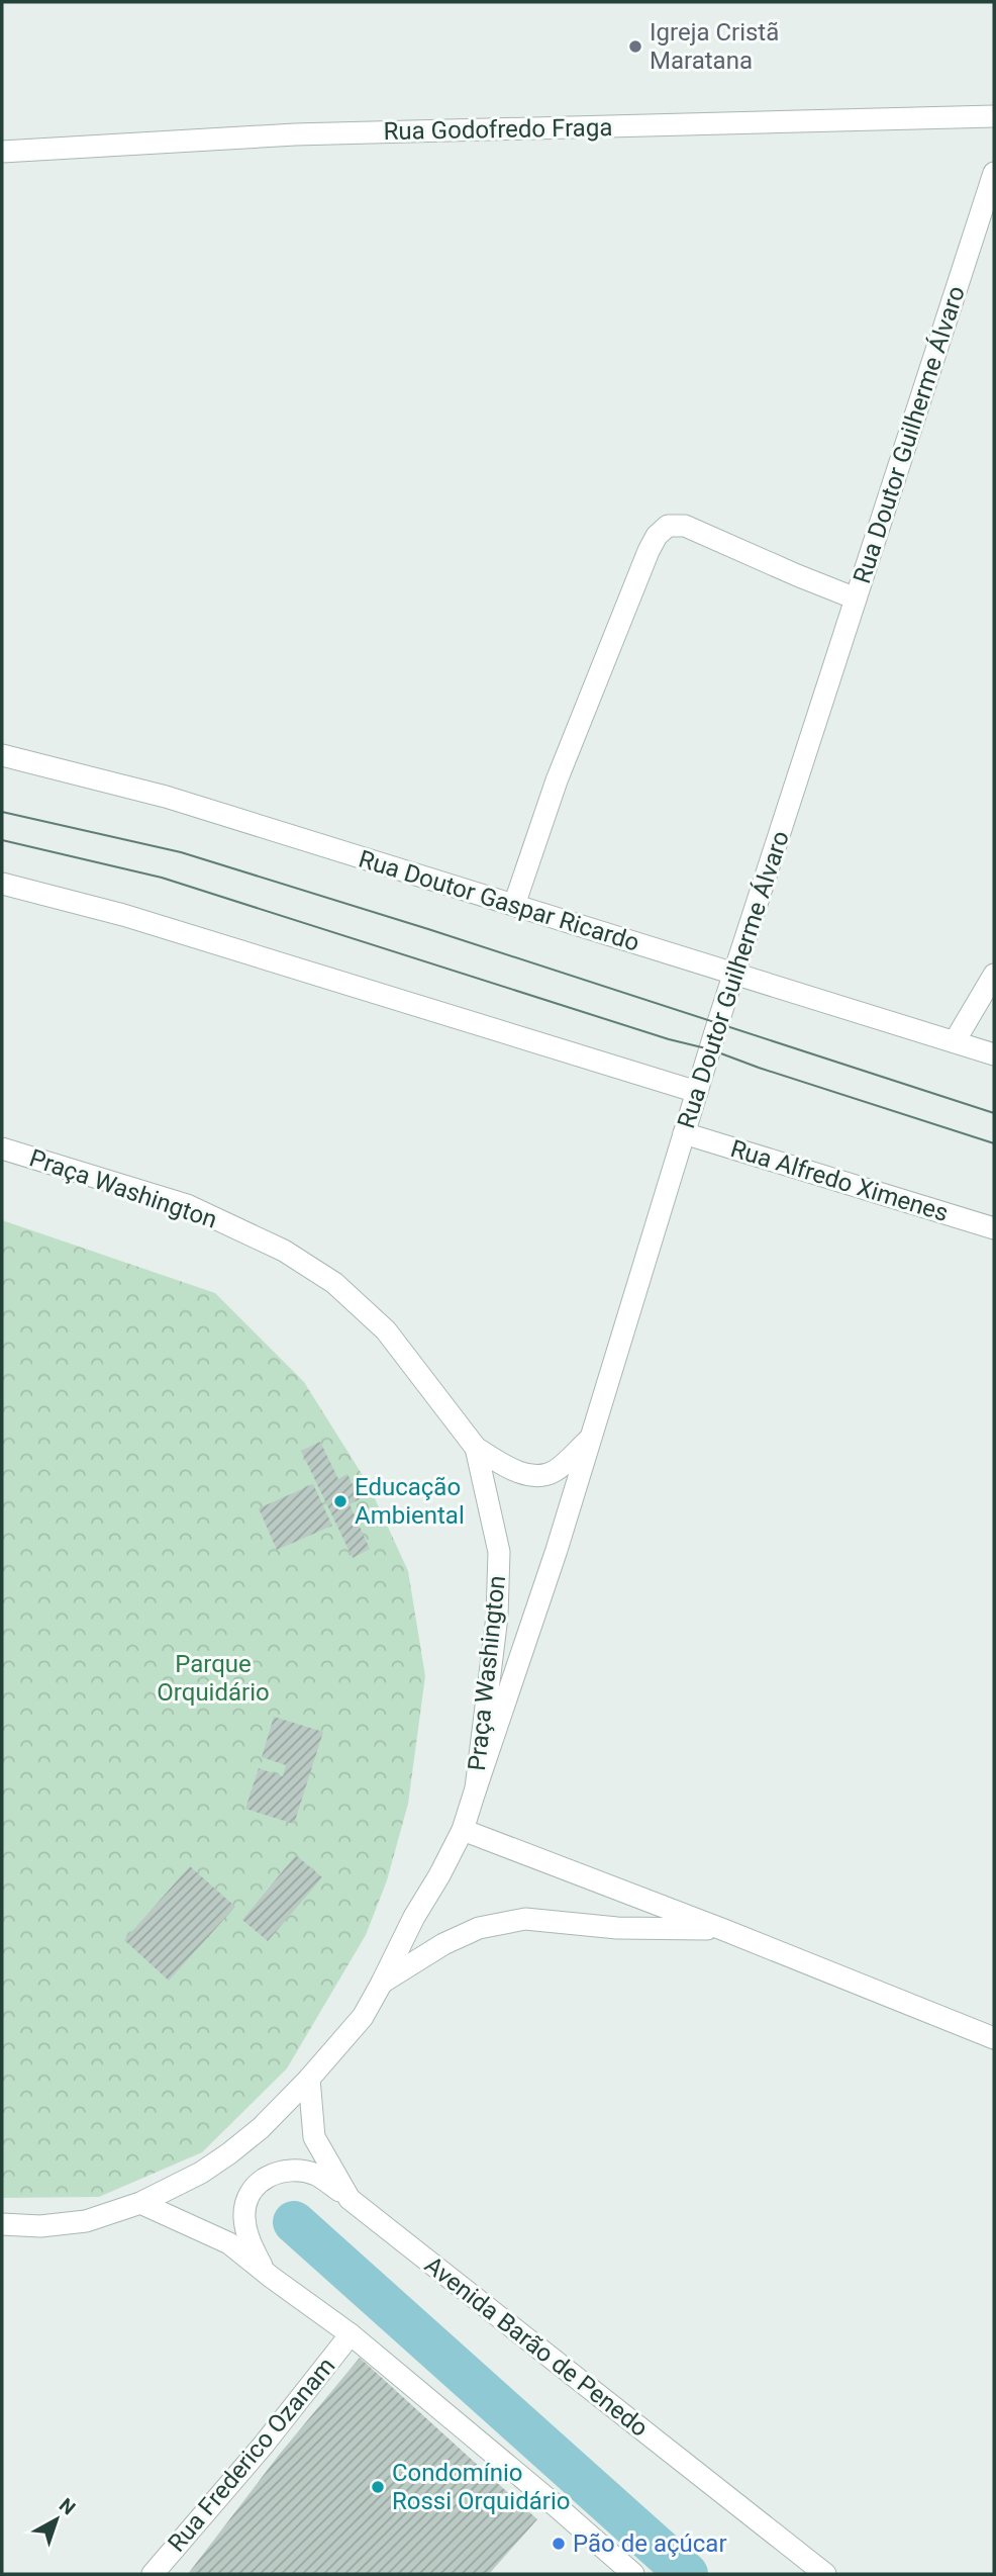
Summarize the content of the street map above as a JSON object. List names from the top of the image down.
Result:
{
  "streets": {
    "street": [
      "Rua Godofredo Fraga",
      "Rua Doutor Guilherme Álvaro",
      "Rua Doutor Gaspar Ricardo",
      "Rua Alfredo Ximenes",
      "Praça Washington",
      "Avenida Barão de Penedo",
      "Rua Frederico Ozanam"
    ]
  },
  "crossings": [
    ["Rua Doutor Guilherme Álvaro", "Rua Doutor Gaspar Ricardo"],
    ["Rua Doutor Guilherme Álvaro", "Rua Alfredo Ximenes"],
    ["Rua Doutor Guilherme Álvaro", "Praça Washington"],
    ["Praça Washington", "Avenida Barão de Penedo"]
  ],
  "parks": ["Parque Orquidário"],
  "places": [
    "Igreja Cristã Maratana",
    "Educação Ambiental",
    "Condomínio Rossi Orquidário",
    "Pão de açúcar"
  ],
  "north": "top right"
}
